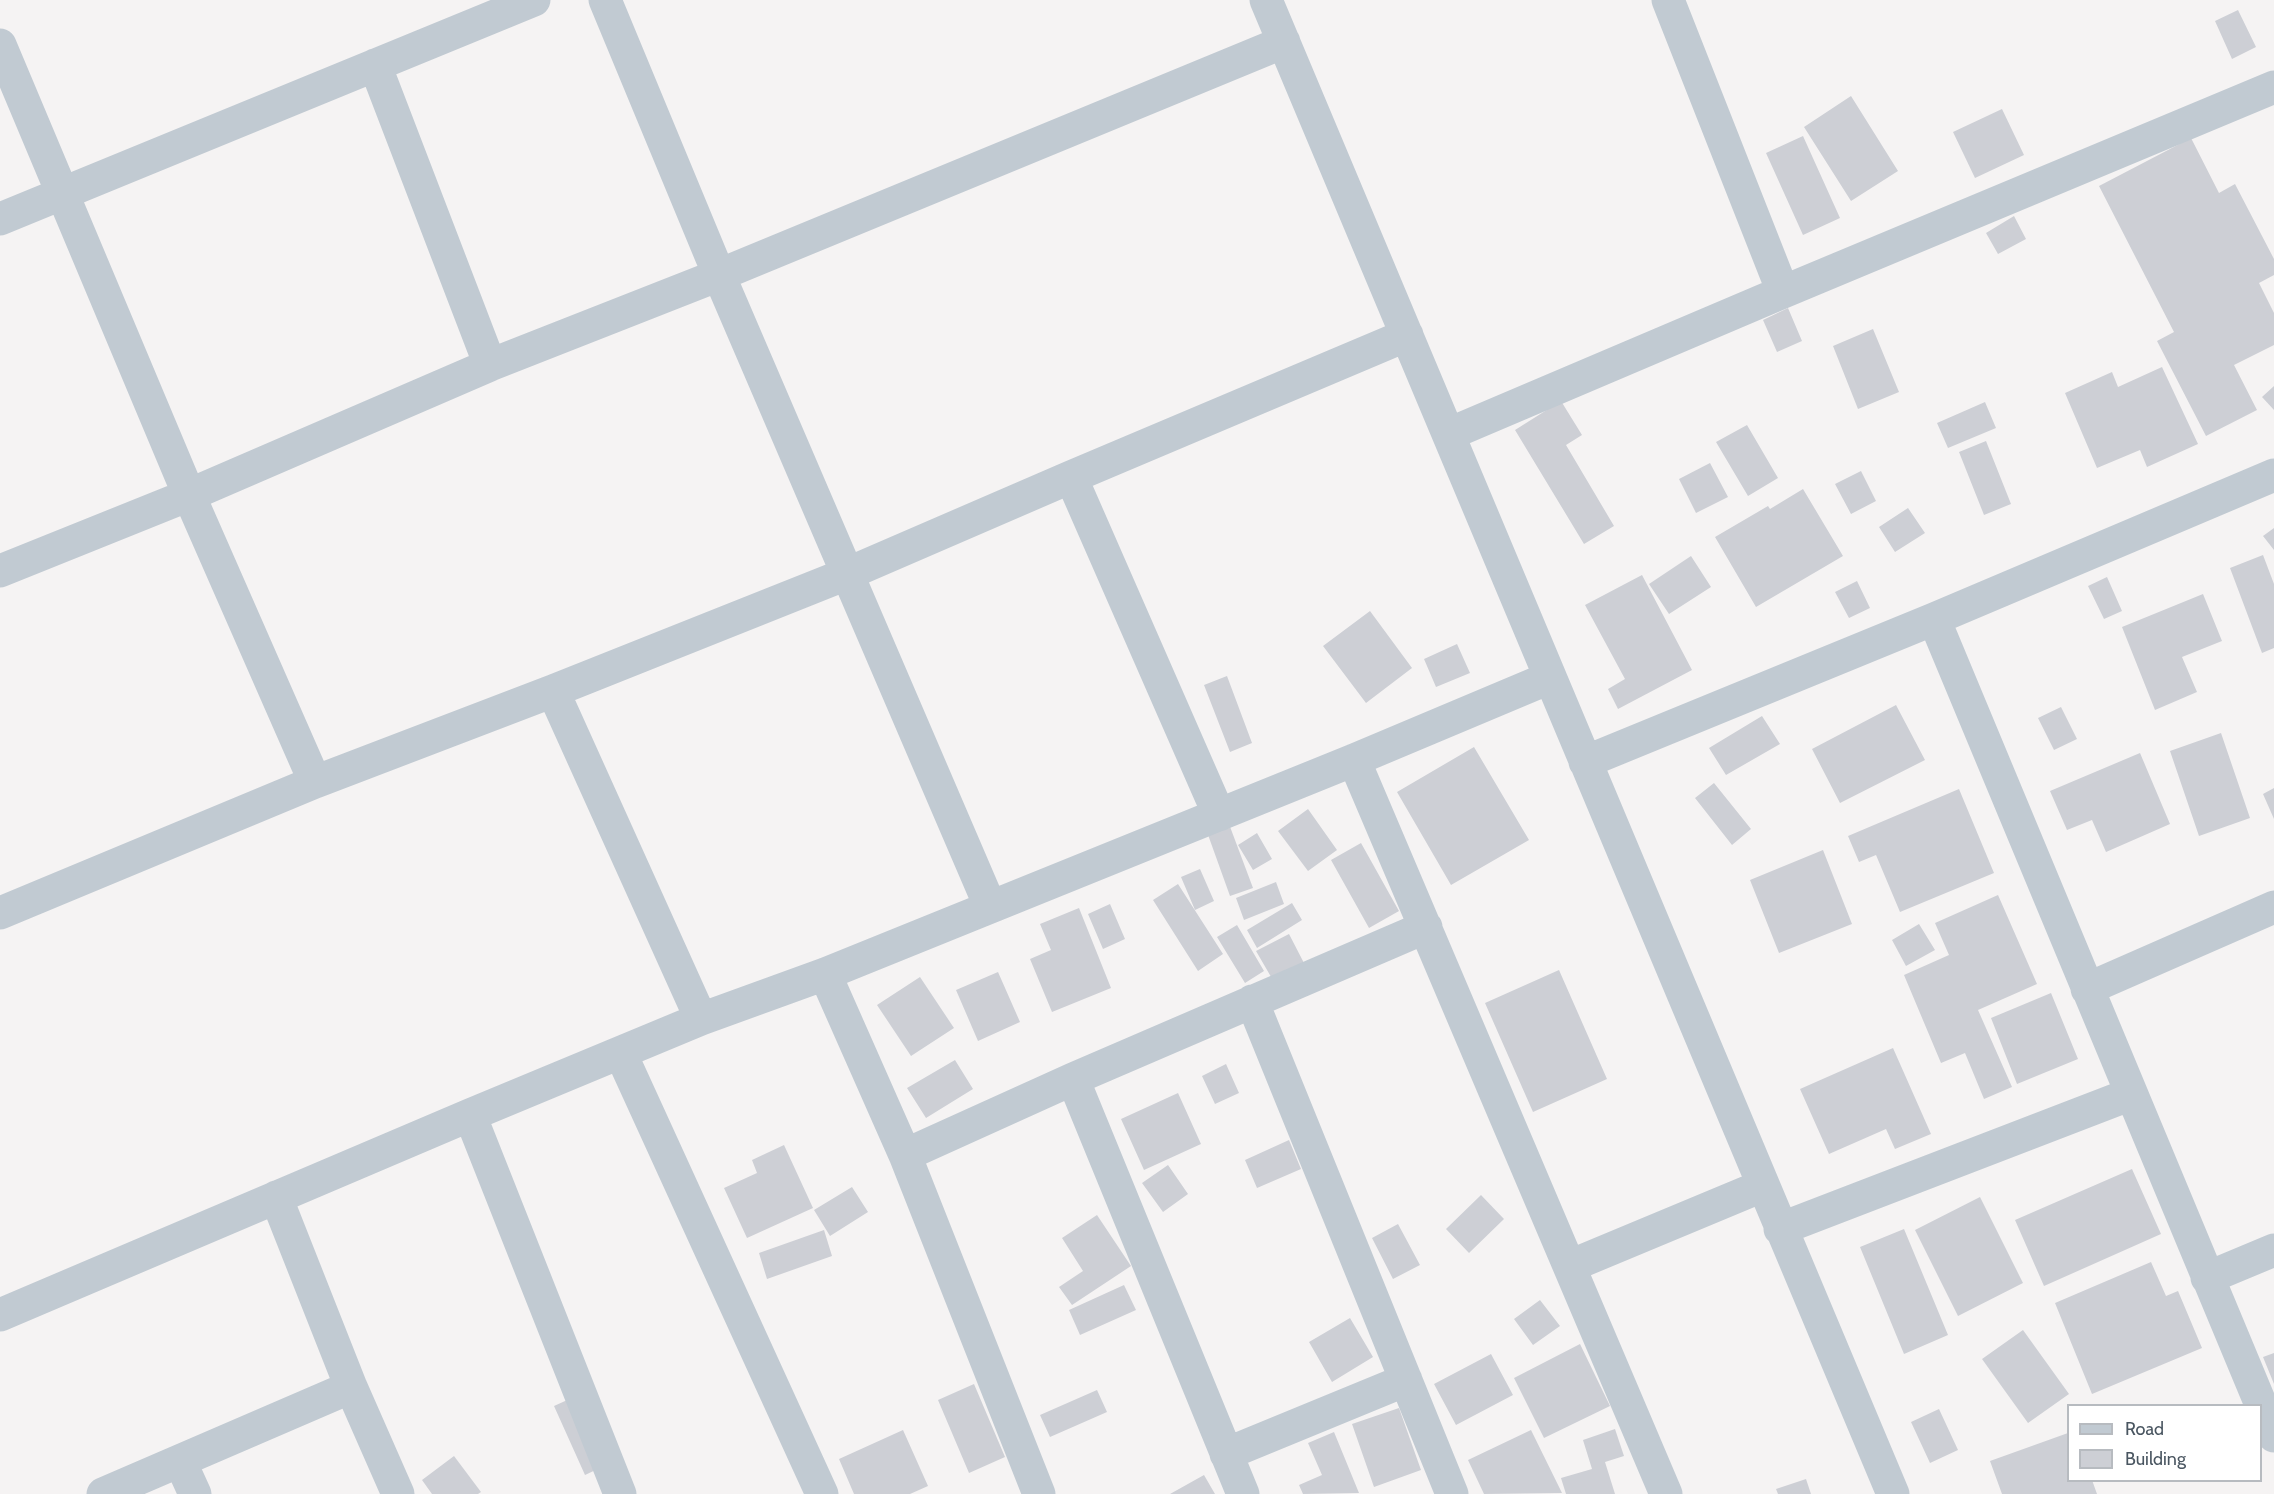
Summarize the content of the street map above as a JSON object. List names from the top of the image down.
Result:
{
  "legend": ["Road", "Building"]
}
